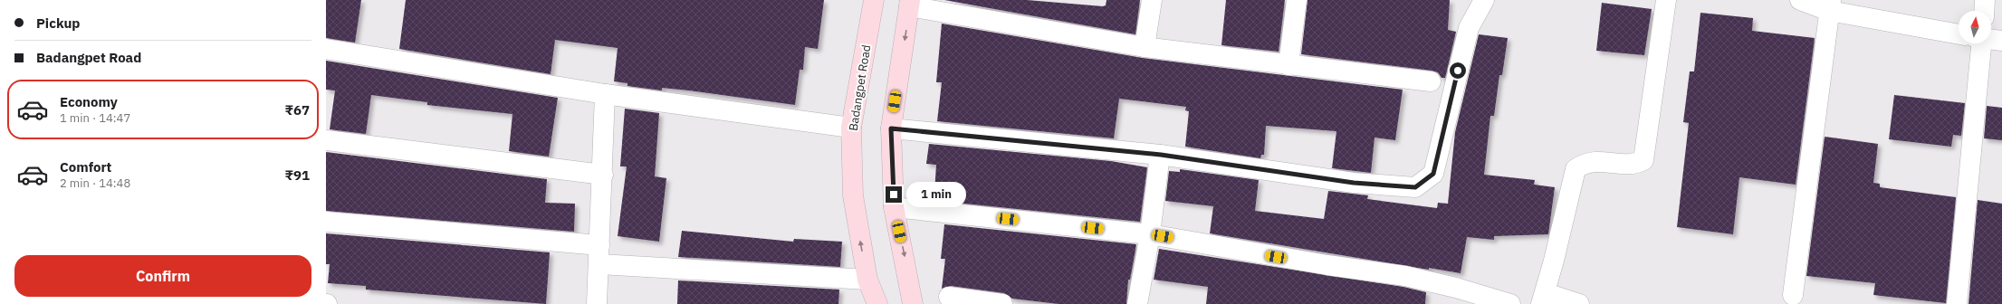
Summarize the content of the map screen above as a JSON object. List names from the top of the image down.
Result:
{
  "streets": {
    "main road": ["Badangpet Road"]
  },
  "north": "top",
  "page": {
    "banner": ["Pickup", "Badangpet Road"],
    "list": [
      {
        "name": "Economy",
        "note": "1 min · 14:47",
        "value": "₹67"
      },
      {
        "name": "Comfort",
        "note": "2 min · 14:48",
        "value": "₹91"
      }
    ],
    "bubble": "1 min",
    "buttons": "Confirm"
  }
}
